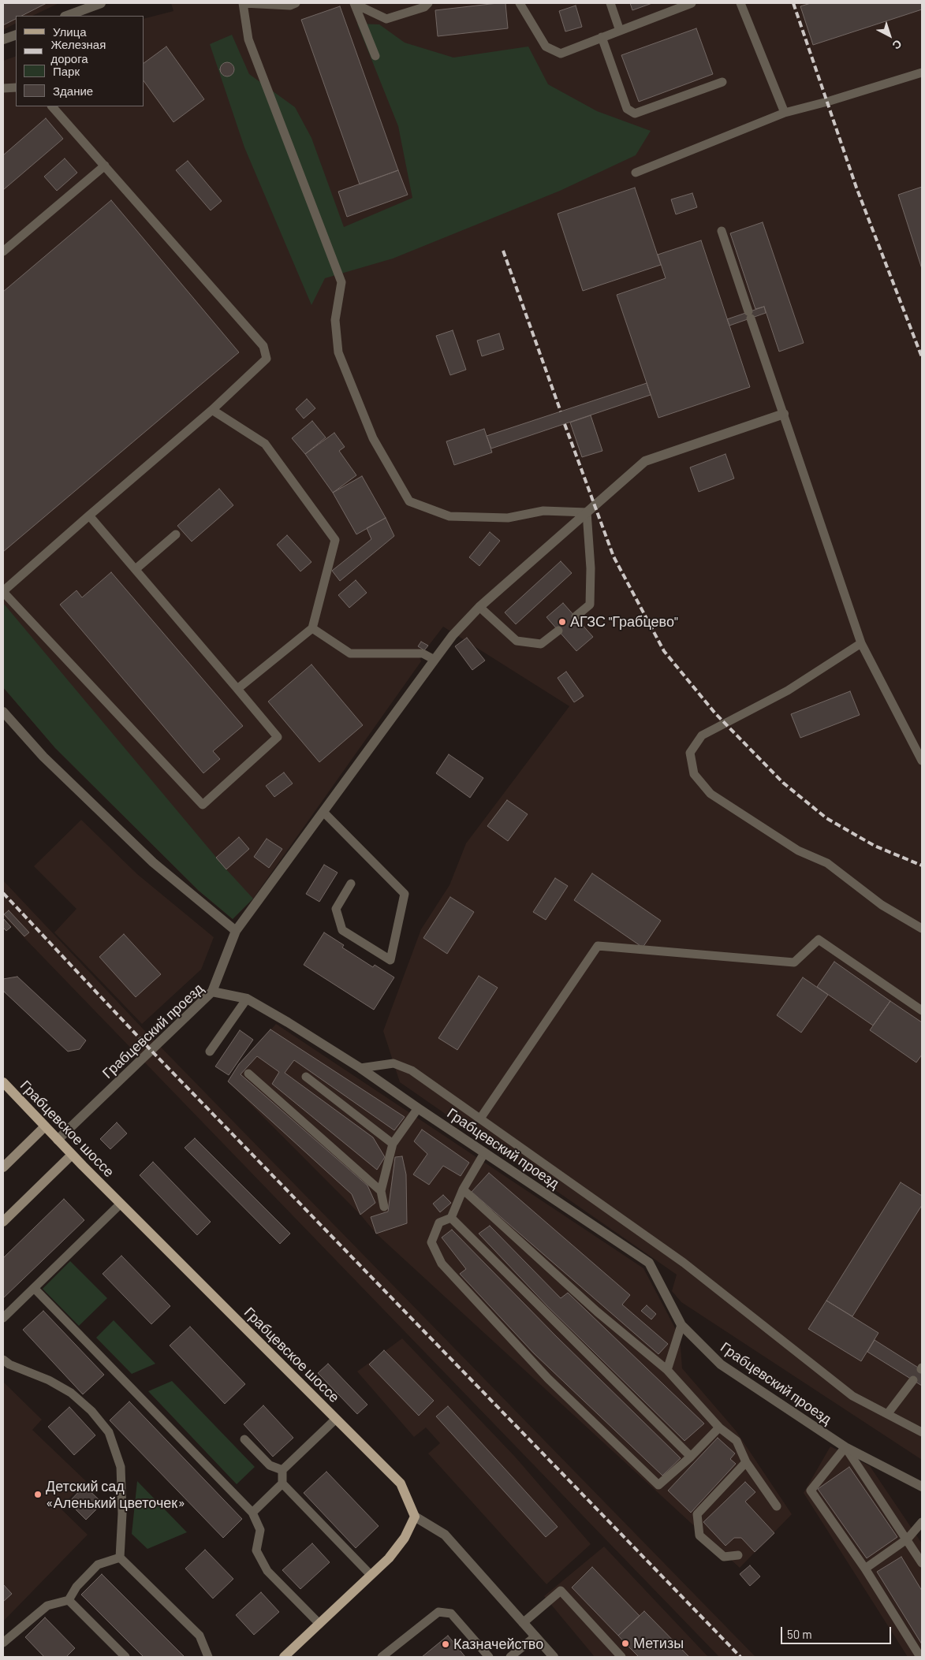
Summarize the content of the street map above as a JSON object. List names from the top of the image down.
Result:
{
  "streets": {
    "main road": ["Грабцевское шоссе"],
    "street": ["Грабцевский проезд"]
  },
  "crossings": [
    ["Грабцевский проезд", "Грабцевское шоссе"]
  ],
  "places": [
    "АГЗС \"Грабцево\"",
    "Детский сад «Аленький цветочек»",
    "Метизы",
    "Казначейство"
  ],
  "legend": [
    "Улица",
    "Железная дорога",
    "Парк",
    "Здание"
  ],
  "scale_bar": "50 m",
  "north": "bottom right"
}
